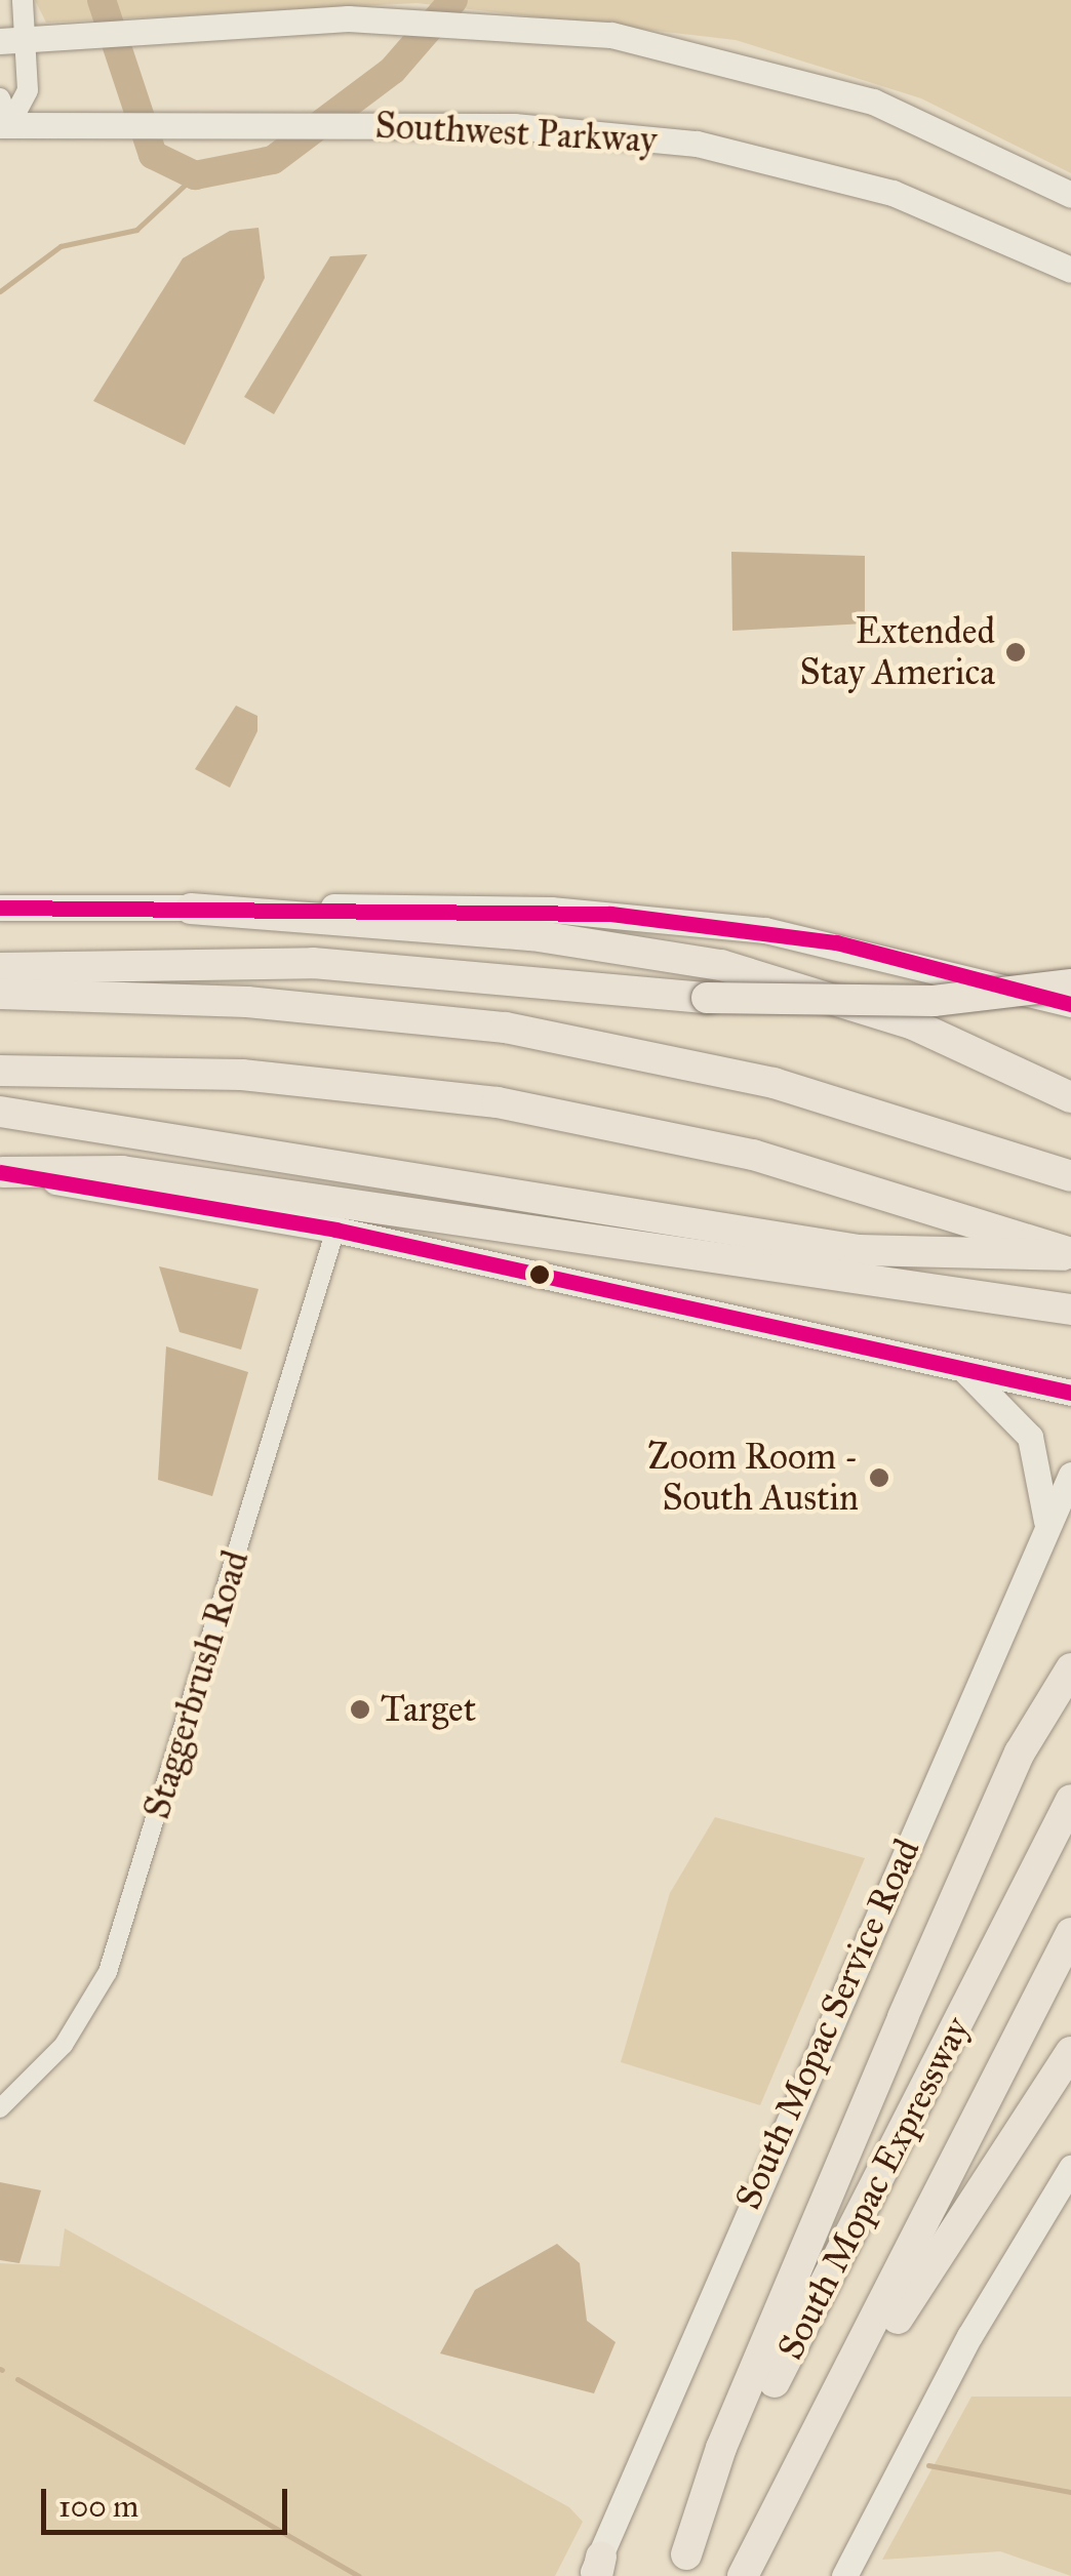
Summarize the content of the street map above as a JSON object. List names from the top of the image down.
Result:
{
  "streets": {
    "highway": ["South Mopac Expressway"],
    "main road": ["Southwest Parkway", "South Mopac Service Road"],
    "street": ["Staggerbrush Road"]
  },
  "places": ["Extended Stay America", "Zoom Room - South Austin", "Target"],
  "scale_bar": "100 m"
}
